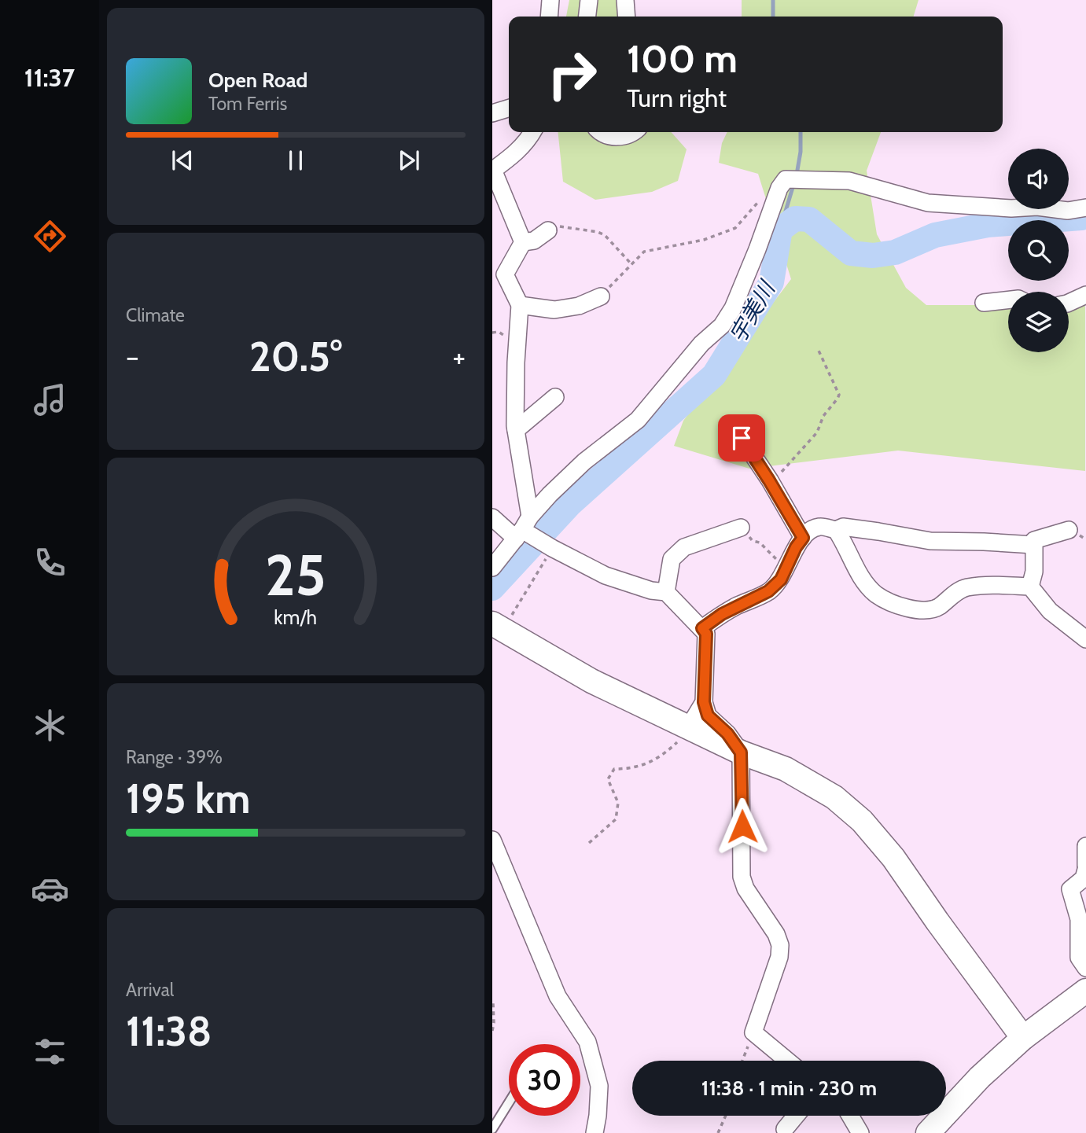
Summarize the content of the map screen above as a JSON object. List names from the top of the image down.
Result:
{
  "water": ["宇美川"],
  "page": {
    "tabs": "11:37",
    "turn": ["100 m", "Turn right"],
    "song": ["Open Road", "Tom Ferris"],
    "tile": [
      "Climate",
      ["Range · 39%", "195 km"],
      ["Arrival", "11:38"]
    ],
    "heat": ["−", "20.5°", "+"],
    "limit": "30",
    "trip": "11:38 · 1 min · 230 m",
    "gauge": ["25", "km/h"]
  }
}
